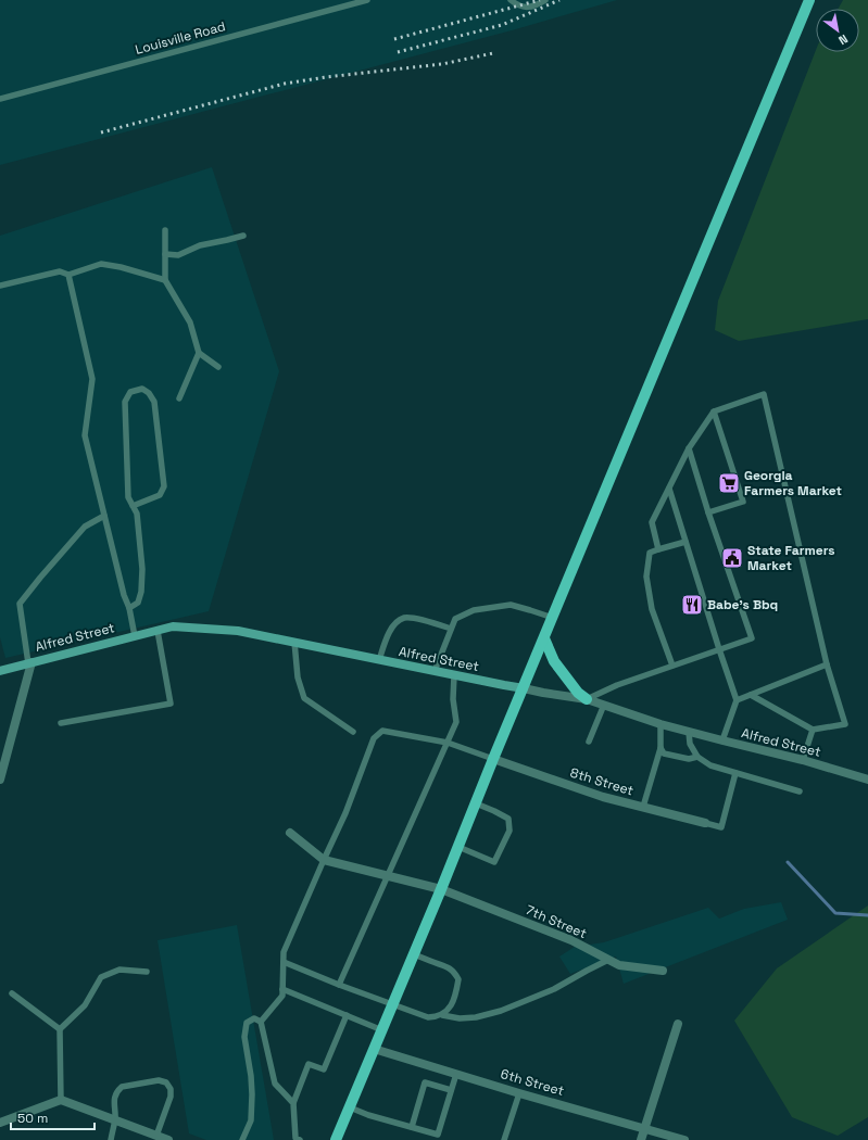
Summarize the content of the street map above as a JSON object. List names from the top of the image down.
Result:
{
  "streets": {
    "main road": ["Alfred Street"],
    "street": ["8th Street", "7th Street", "6th Street"],
    "lane": ["Louisville Road"]
  },
  "places": {
    "supermarket": ["Georgia Farmers Market"],
    "public building": ["State Farmers Market"],
    "restaurant": ["Babe's Bbq"]
  },
  "scale_bar": "50 m",
  "north": "bottom right"
}
